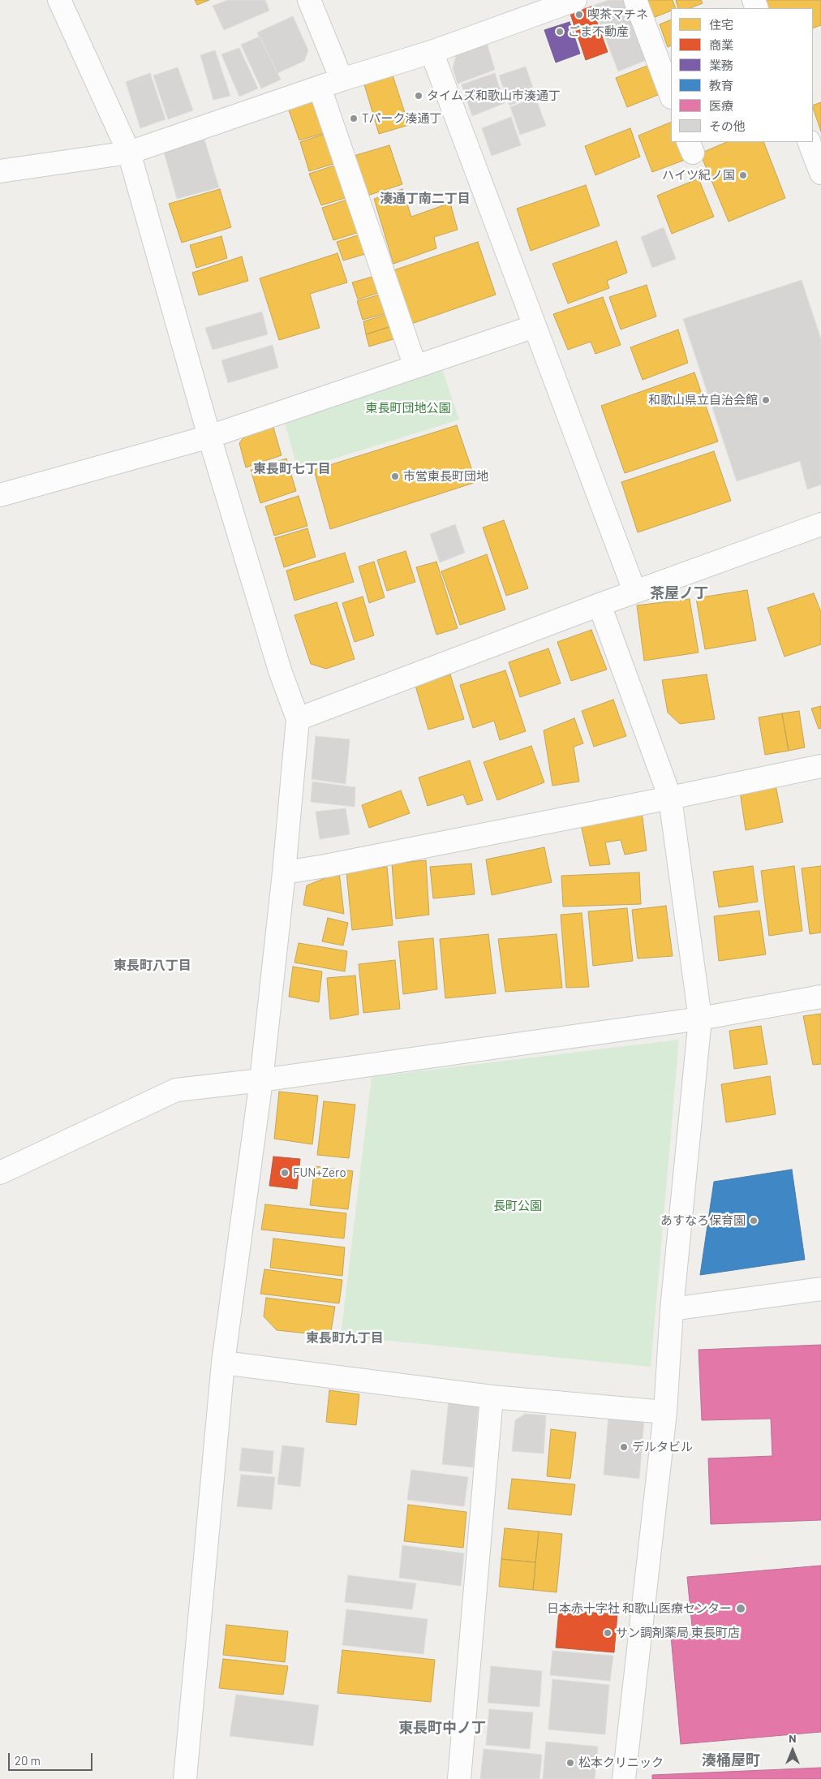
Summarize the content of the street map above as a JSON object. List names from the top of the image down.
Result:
{
  "districts": [
    "湊通丁南二丁目",
    "東長町七丁目",
    "茶屋ノ丁",
    "東長町八丁目",
    "東長町九丁目",
    "東長町中ノ丁",
    "湊桶屋町"
  ],
  "parks": ["東長町団地公園", "長町公園"],
  "places": [
    "喫茶マチネ",
    "ごま不動産",
    "タイムズ和歌山市湊通丁",
    "Tパーク湊通丁",
    "ハイツ紀ノ国",
    "和歌山県立自治会館",
    "市営東長町団地",
    "FUN+Zero",
    "あすなろ保育園",
    "デルタビル",
    "日本赤十字社 和歌山医療センター",
    "サン調剤薬局 東長町店",
    "松本クリニック"
  ],
  "legend": [
    "住宅",
    "商業",
    "業務",
    "教育",
    "医療",
    "その他"
  ],
  "scale_bar": "20 m",
  "north": "top"
}
